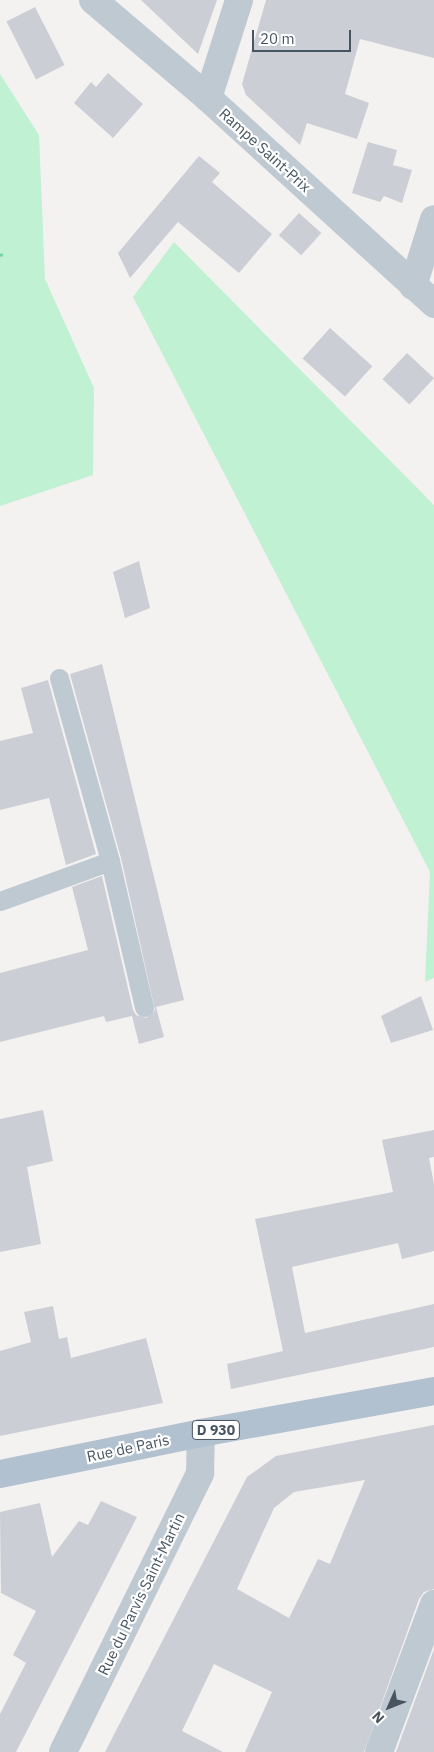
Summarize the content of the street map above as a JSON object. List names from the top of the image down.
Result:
{
  "streets": {
    "main road": ["D 930", "Rue de Paris"],
    "street": ["Rampe Saint-Prix", "Rue du Parvis Saint-Martin"]
  },
  "crossings": [
    ["Rue de Paris", "Rue du Parvis Saint-Martin"]
  ],
  "scale_bar": "20 m",
  "north": "bottom left"
}
